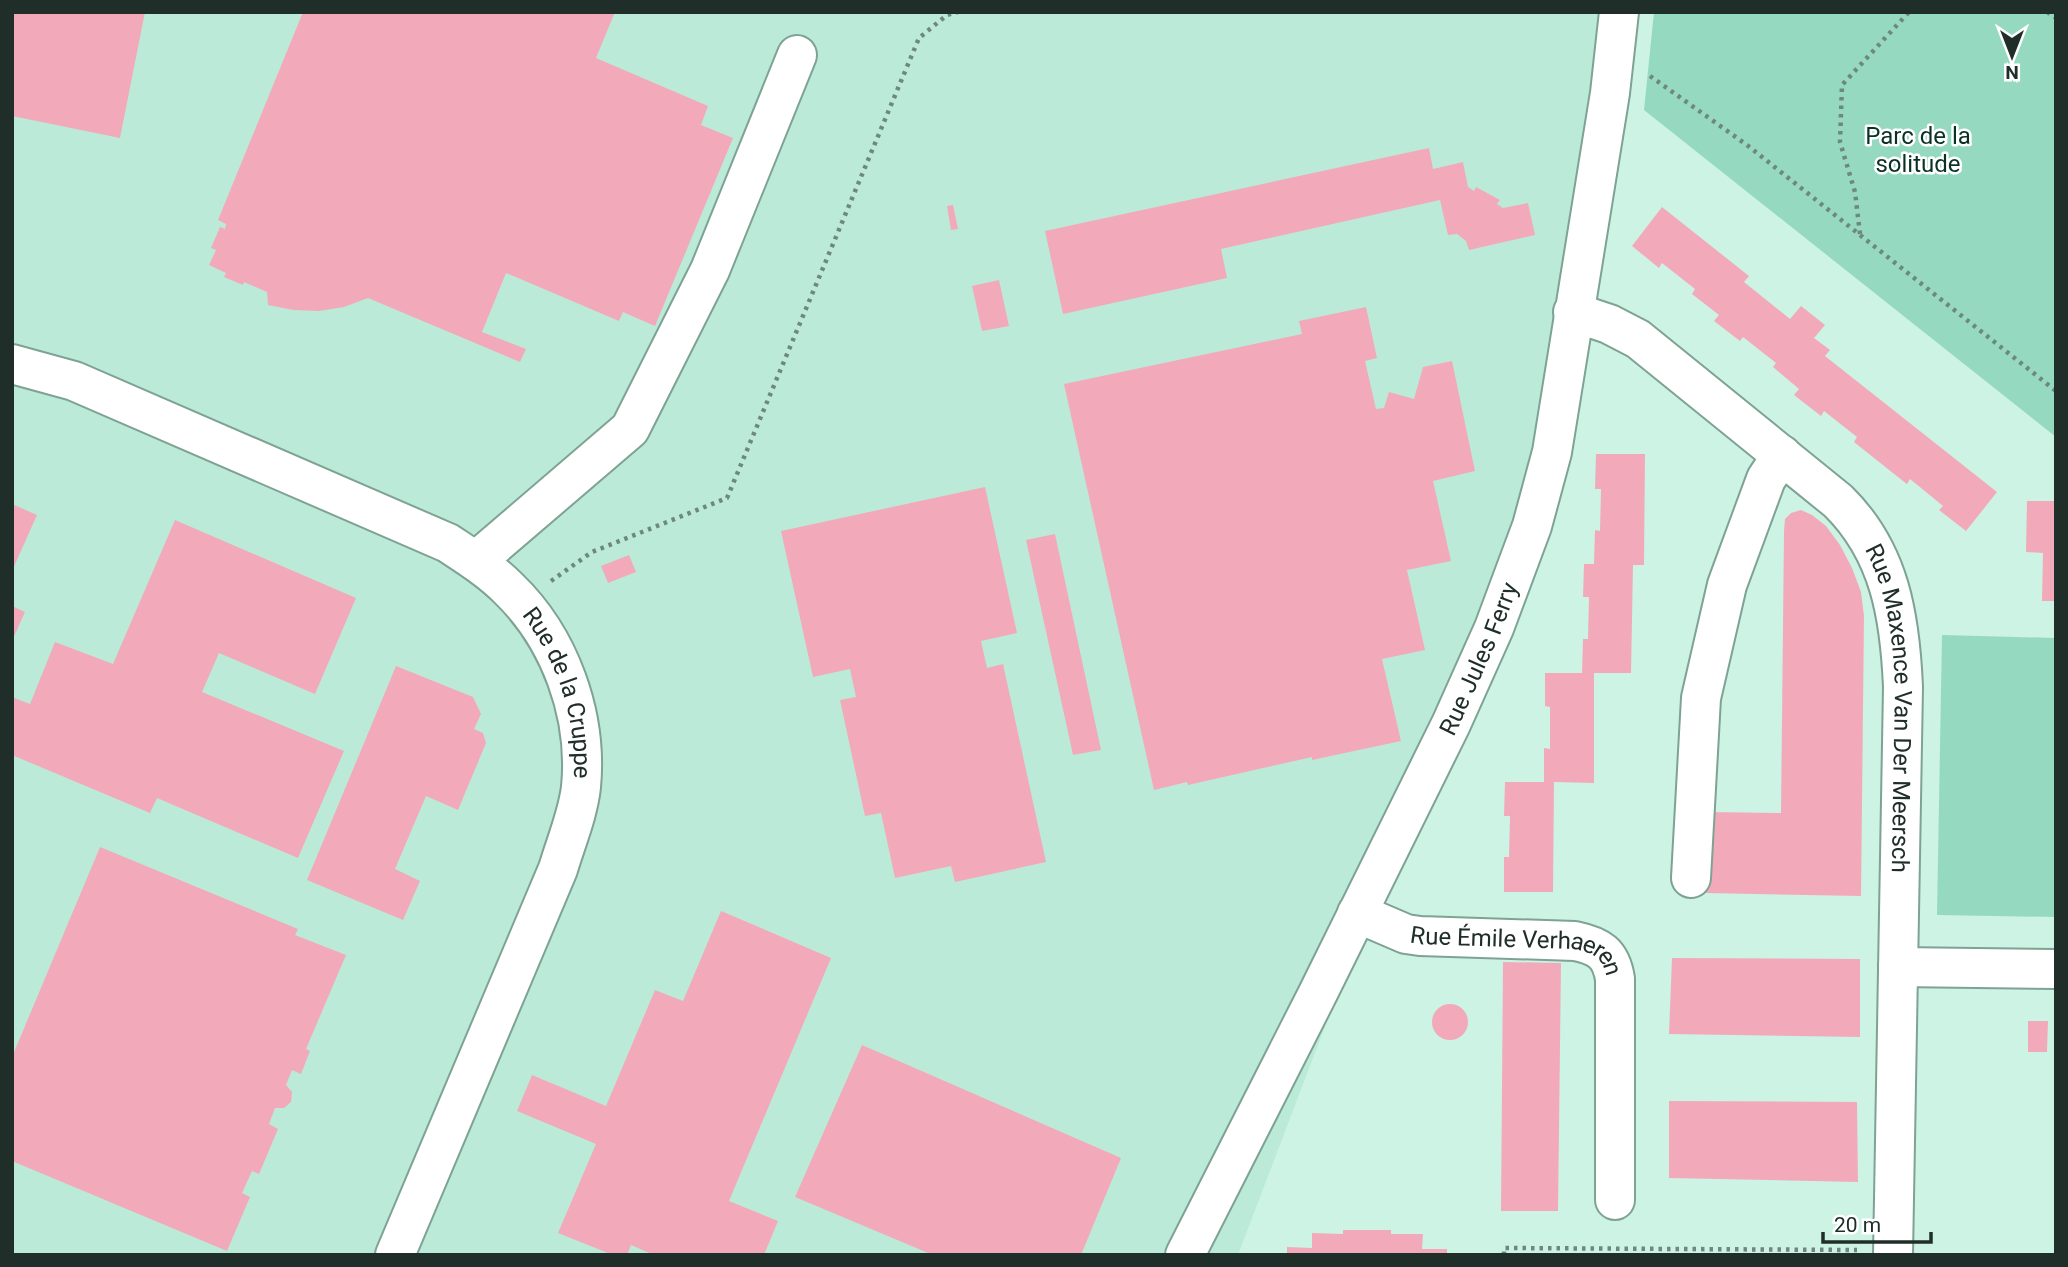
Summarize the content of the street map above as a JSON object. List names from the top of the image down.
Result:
{
  "streets": {
    "street": [
      "Rue Jules Ferry",
      "Rue de la Cruppe",
      "Rue Maxence Van Der Meersch",
      "Rue Émile Verhaeren"
    ]
  },
  "crossings": [
    ["Rue Jules Ferry", "Rue Maxence Van Der Meersch"],
    ["Rue Jules Ferry", "Rue Émile Verhaeren"]
  ],
  "parks": ["Parc de la solitude"],
  "scale_bar": "20 m",
  "north": "bottom"
}
